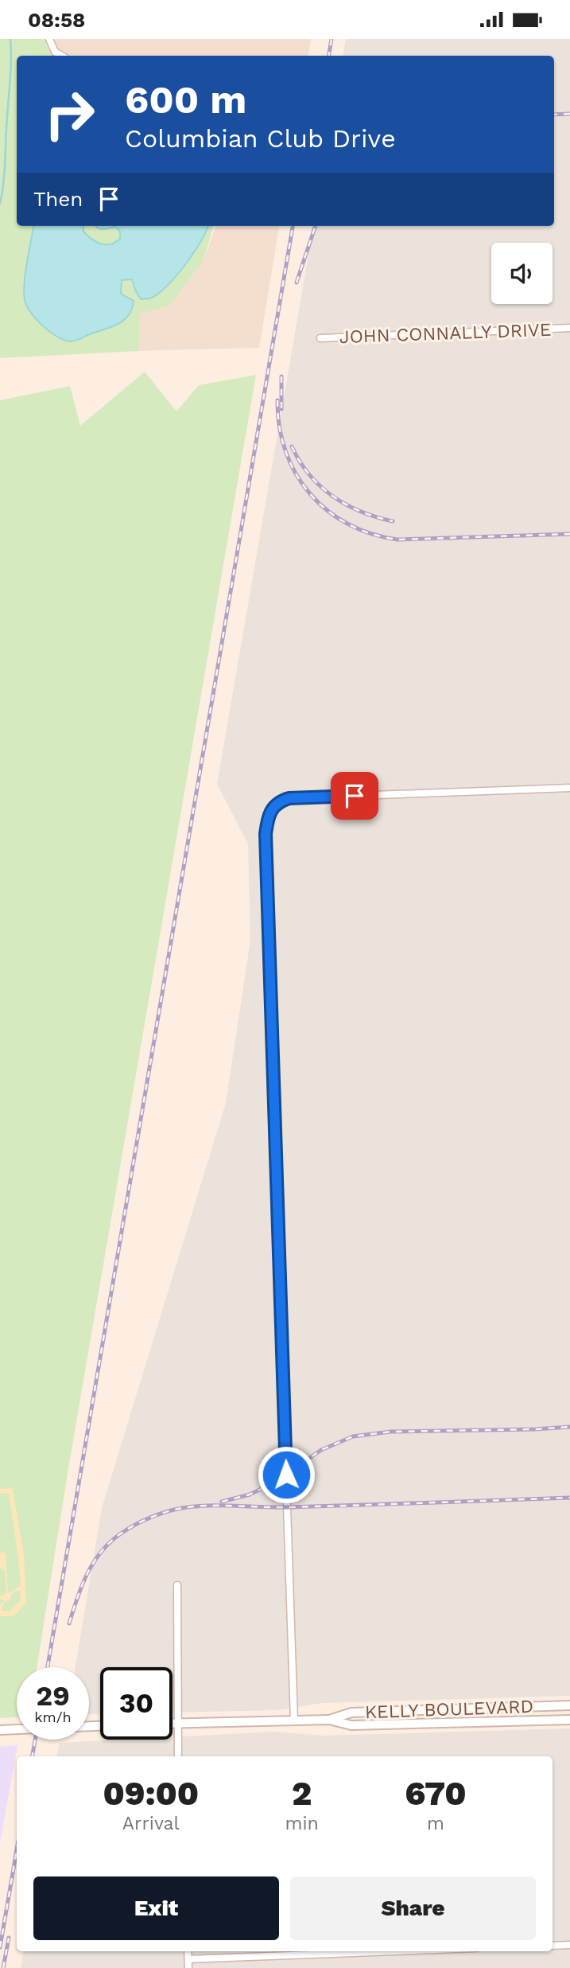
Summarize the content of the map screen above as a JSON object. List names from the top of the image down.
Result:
{
  "streets": {
    "street": ["JOHN CONNALLY DRIVE", "KELLY BOULEVARD"]
  },
  "page": {
    "status": "08:58",
    "turn": ["600 m", "Columbian Club Drive"],
    "then": "Then",
    "speed": "29 km/h",
    "limit": "30",
    "eta": [
      "09:00",
      "Arrival",
      "2",
      "min",
      "670",
      "m"
    ],
    "buttons": ["Exit", "Share"]
  }
}
